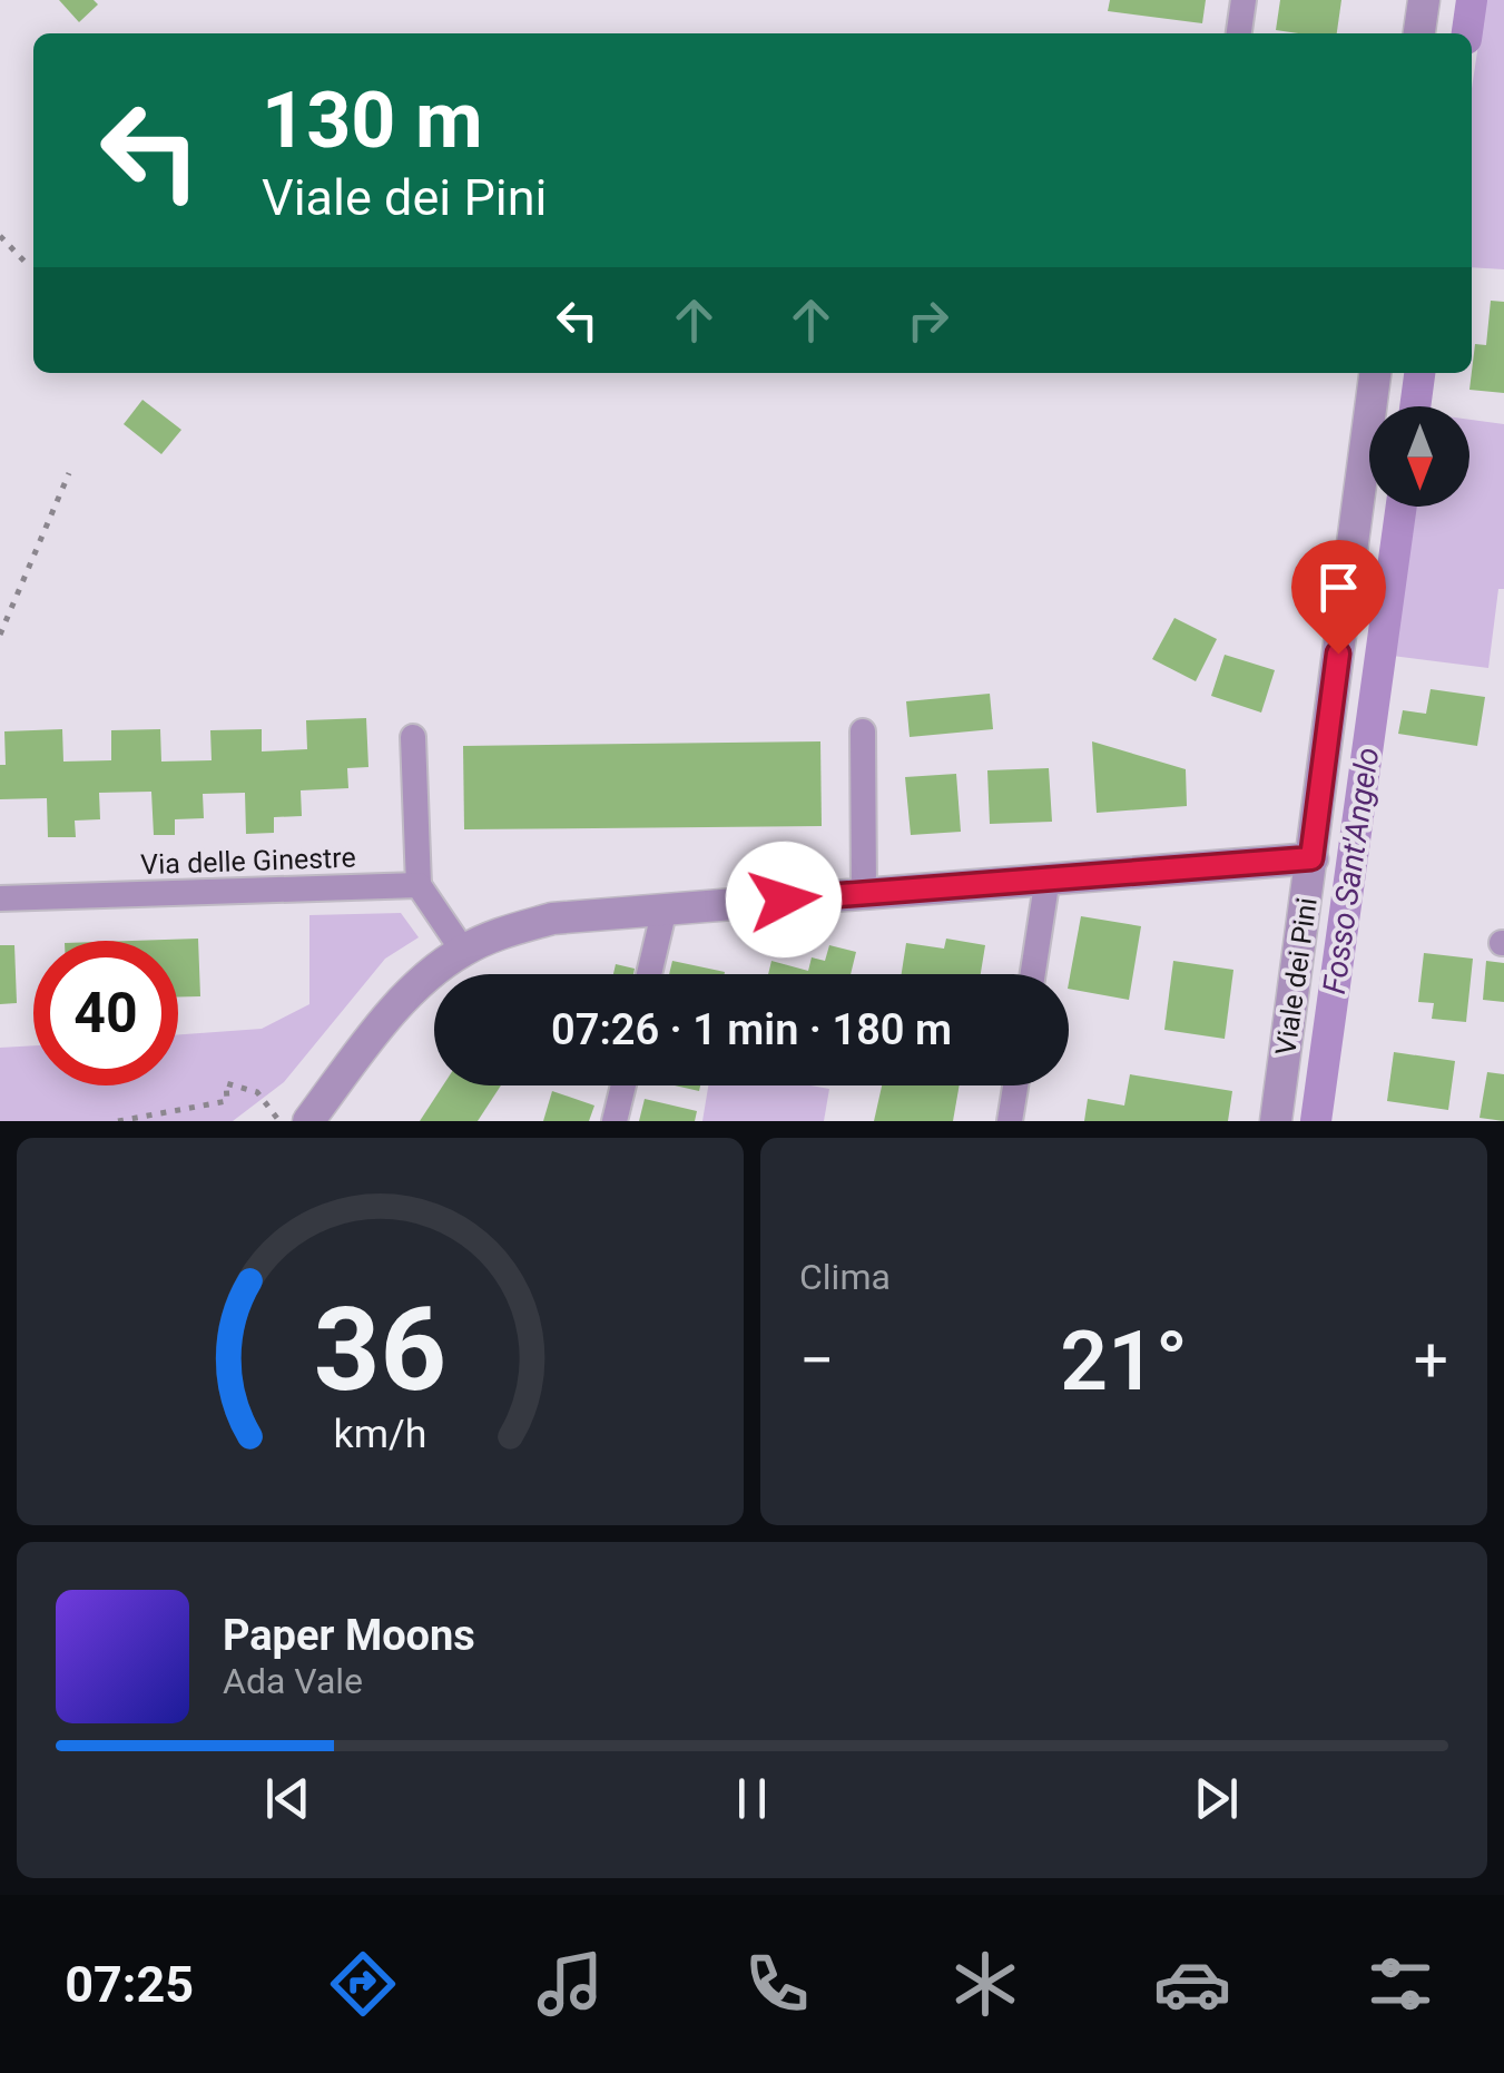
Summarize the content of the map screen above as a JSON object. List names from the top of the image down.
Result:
{
  "streets": {
    "street": ["Via delle Ginestre", "Viale dei Pini"]
  },
  "water": ["Fosso Sant'Angelo"],
  "north": "bottom",
  "page": {
    "turn": ["130 m", "Viale dei Pini"],
    "limit": "40",
    "trip": "07:26 · 1 min · 180 m",
    "tile": "Clima",
    "heat": ["−", "21°", "+"],
    "song": ["Paper Moons", "Ada Vale"],
    "tabs": "07:25",
    "gauge": ["36", "km/h"]
  }
}
